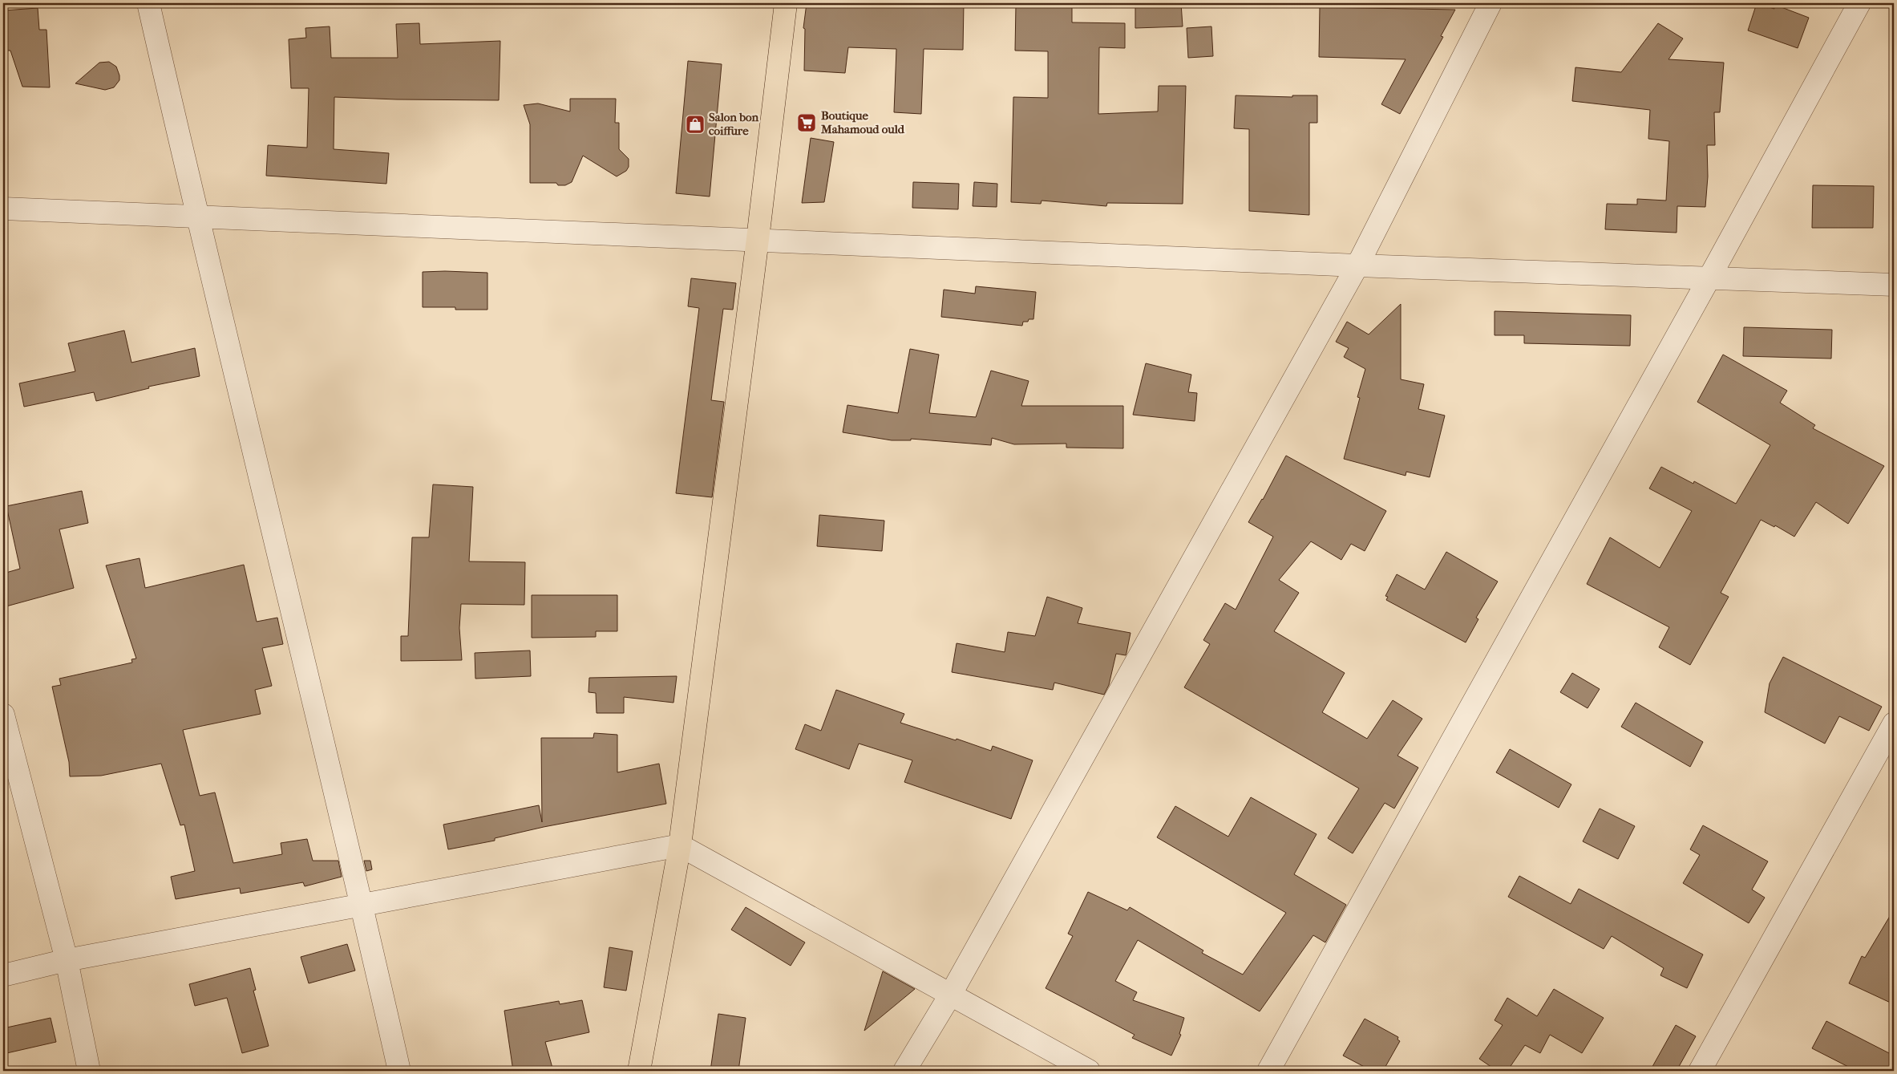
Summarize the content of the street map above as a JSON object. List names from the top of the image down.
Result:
{
  "places": {
    "supermarket": ["Boutique Mahamoud ould"],
    "shop": ["Salon bon coiffure"]
  }
}
